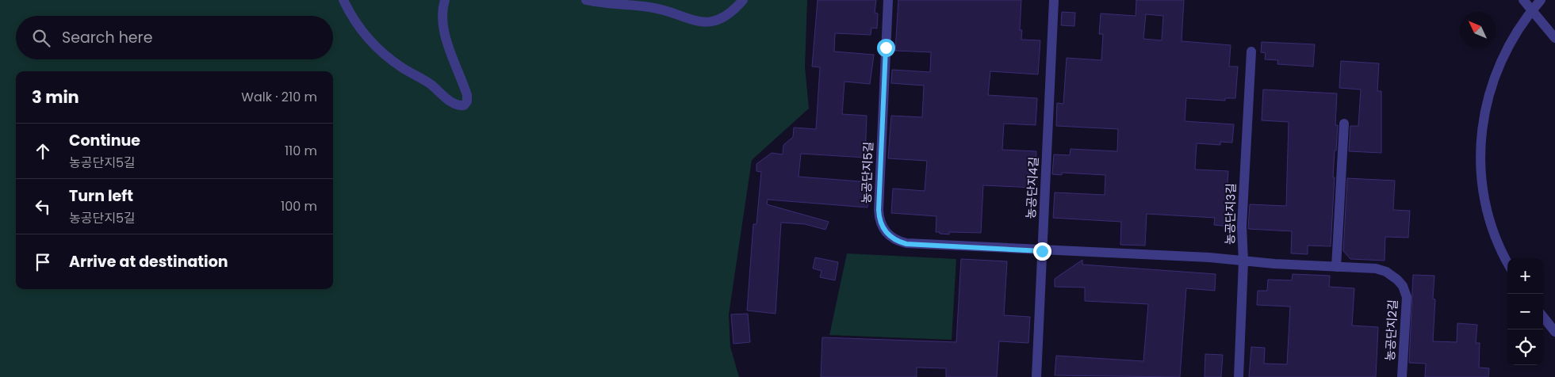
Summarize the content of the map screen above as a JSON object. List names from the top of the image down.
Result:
{
  "streets": {
    "street": [
      "농공단지5길",
      "농공단지4길",
      "농공단지3길",
      "농공단지2길"
    ]
  },
  "crossings": [
    ["농공단지5길", "농공단지4길"],
    ["농공단지5길", "농공단지3길"],
    ["농공단지5길", "농공단지2길"],
    ["농공단지3길", "농공단지2길"]
  ],
  "north": "top left",
  "page": {
    "search": "Search here",
    "heading": ["3 min", "Walk · 210 m"],
    "list": [
      ["Continue", "농공단지5길", "110 m"],
      ["Turn left", "농공단지5길", "100 m"],
      "Arrive at destination"
    ],
    "map_buttons": ["+", "−"]
  }
}
